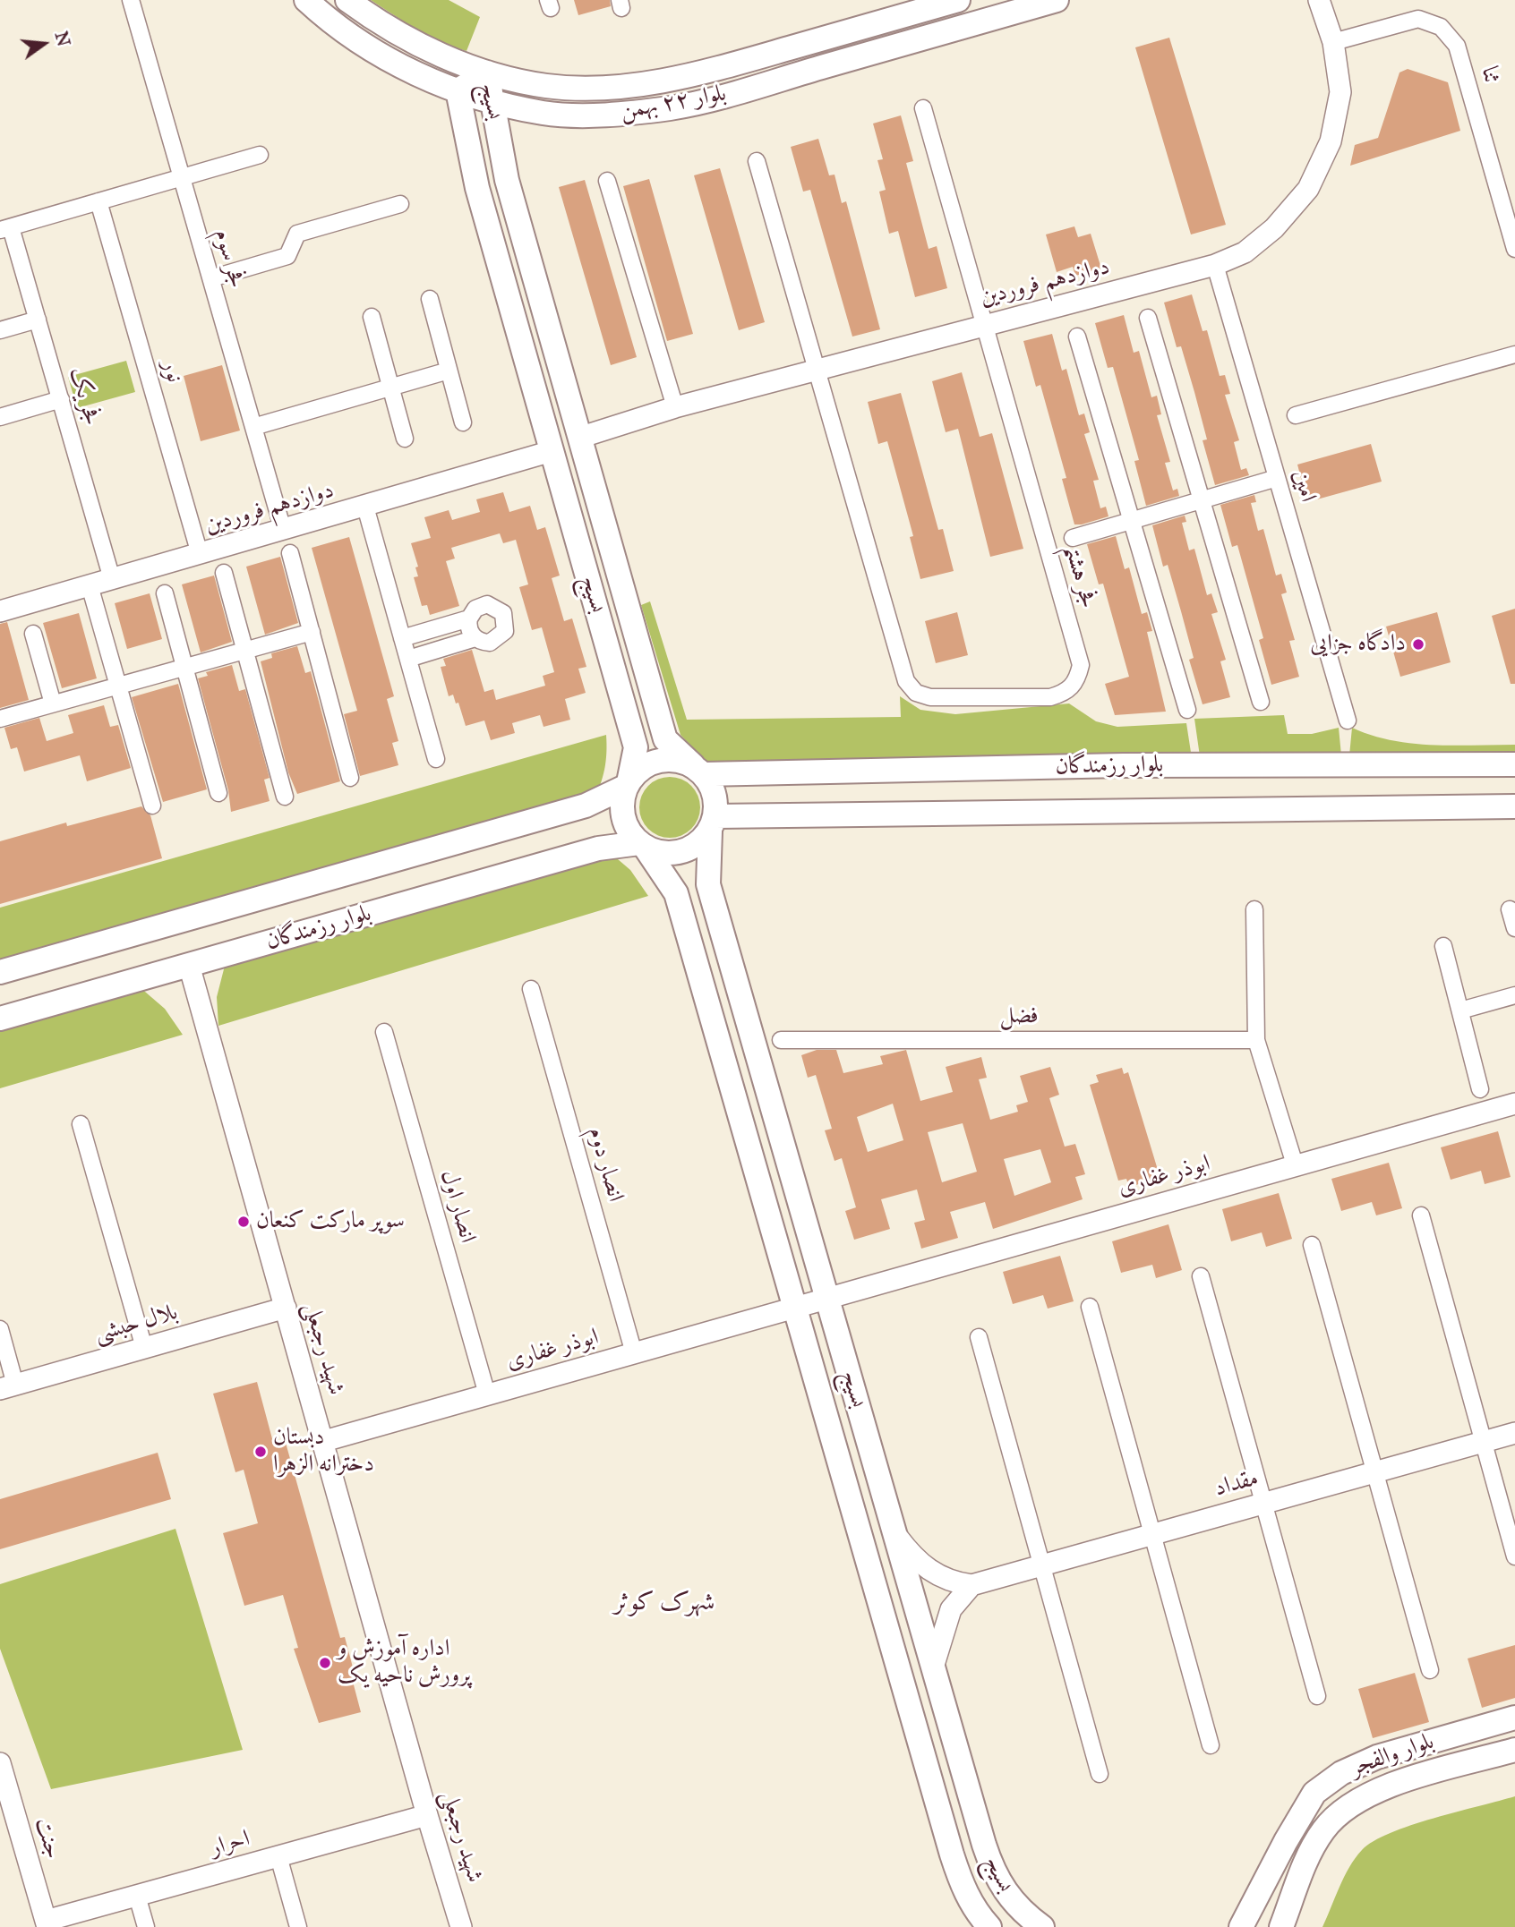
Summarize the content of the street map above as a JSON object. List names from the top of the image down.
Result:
{
  "streets": {
    "main road": [
      "بسیج",
      "بلوار ۲۲ بهمن",
      "بلوار رزمندگان",
      "بلوار والفجر"
    ],
    "street": [
      "ثنا",
      "فجر سوم",
      "دوازدهم فروردین",
      "نور",
      "فجر یک",
      "امین",
      "فجر هشتم",
      "فضل",
      "انصار دوم",
      "ابوذر غفاری",
      "انصار اول",
      "بلال حبشی",
      "شهید رجبعلی",
      "مقداد",
      "جنت",
      "احرار"
    ]
  },
  "crossings": [
    ["ثنا", "دوازدهم فروردین"],
    ["بسیج", "بلوار ۲۲ بهمن"],
    ["بسیج", "دوازدهم فروردین"],
    ["بسیج", "بلوار رزمندگان"],
    ["بسیج", "ابوذر غفاری"],
    ["فجر سوم", "دوازدهم فروردین"],
    ["دوازدهم فروردین", "نور"],
    ["دوازدهم فروردین", "فجر یک"],
    ["دوازدهم فروردین", "امین"],
    ["دوازدهم فروردین", "فجر هشتم"],
    ["بلوار رزمندگان", "شهید رجبعلی"],
    ["انصار دوم", "ابوذر غفاری"],
    ["ابوذر غفاری", "انصار اول"],
    ["ابوذر غفاری", "شهید رجبعلی"],
    ["بلال حبشی", "شهید رجبعلی"],
    ["شهید رجبعلی", "احرار"],
    ["جنت", "احرار"]
  ],
  "districts": ["شهرک کوثر"],
  "places": [
    "دادگاه جزایی",
    "سوپر مارکت کنعان",
    "دبستان دخترانه الزهرا",
    "اداره آموزش و پرورش ناحیه یک"
  ],
  "north": "right"
}
